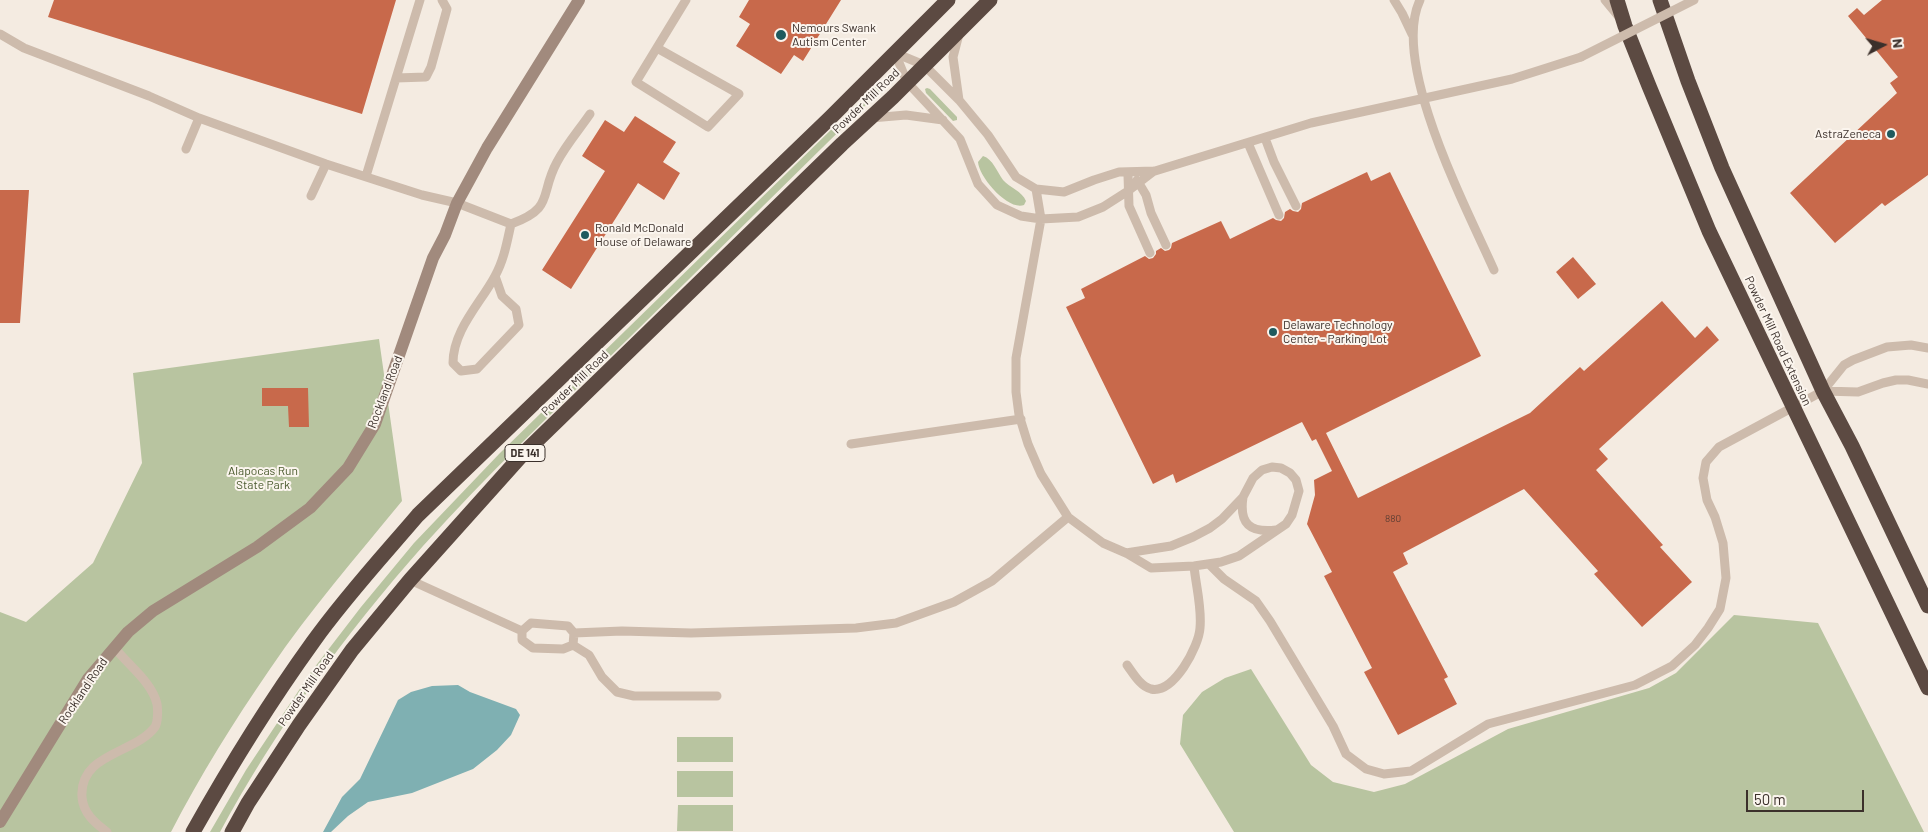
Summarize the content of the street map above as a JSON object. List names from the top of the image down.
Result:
{
  "streets": {
    "highway": ["Powder Mill Road", "Powder Mill Road Extension", "DE 141"],
    "street": ["Rockland Road"]
  },
  "parks": ["Alapocas Run State Park"],
  "places": [
    "Nemours Swank Autism Center",
    "AstraZeneca",
    "Ronald McDonald House of Delaware",
    "Delaware Technology Center - Parking Lot"
  ],
  "house_numbers": ["880"],
  "scale_bar": "50 m",
  "north": "right"
}
